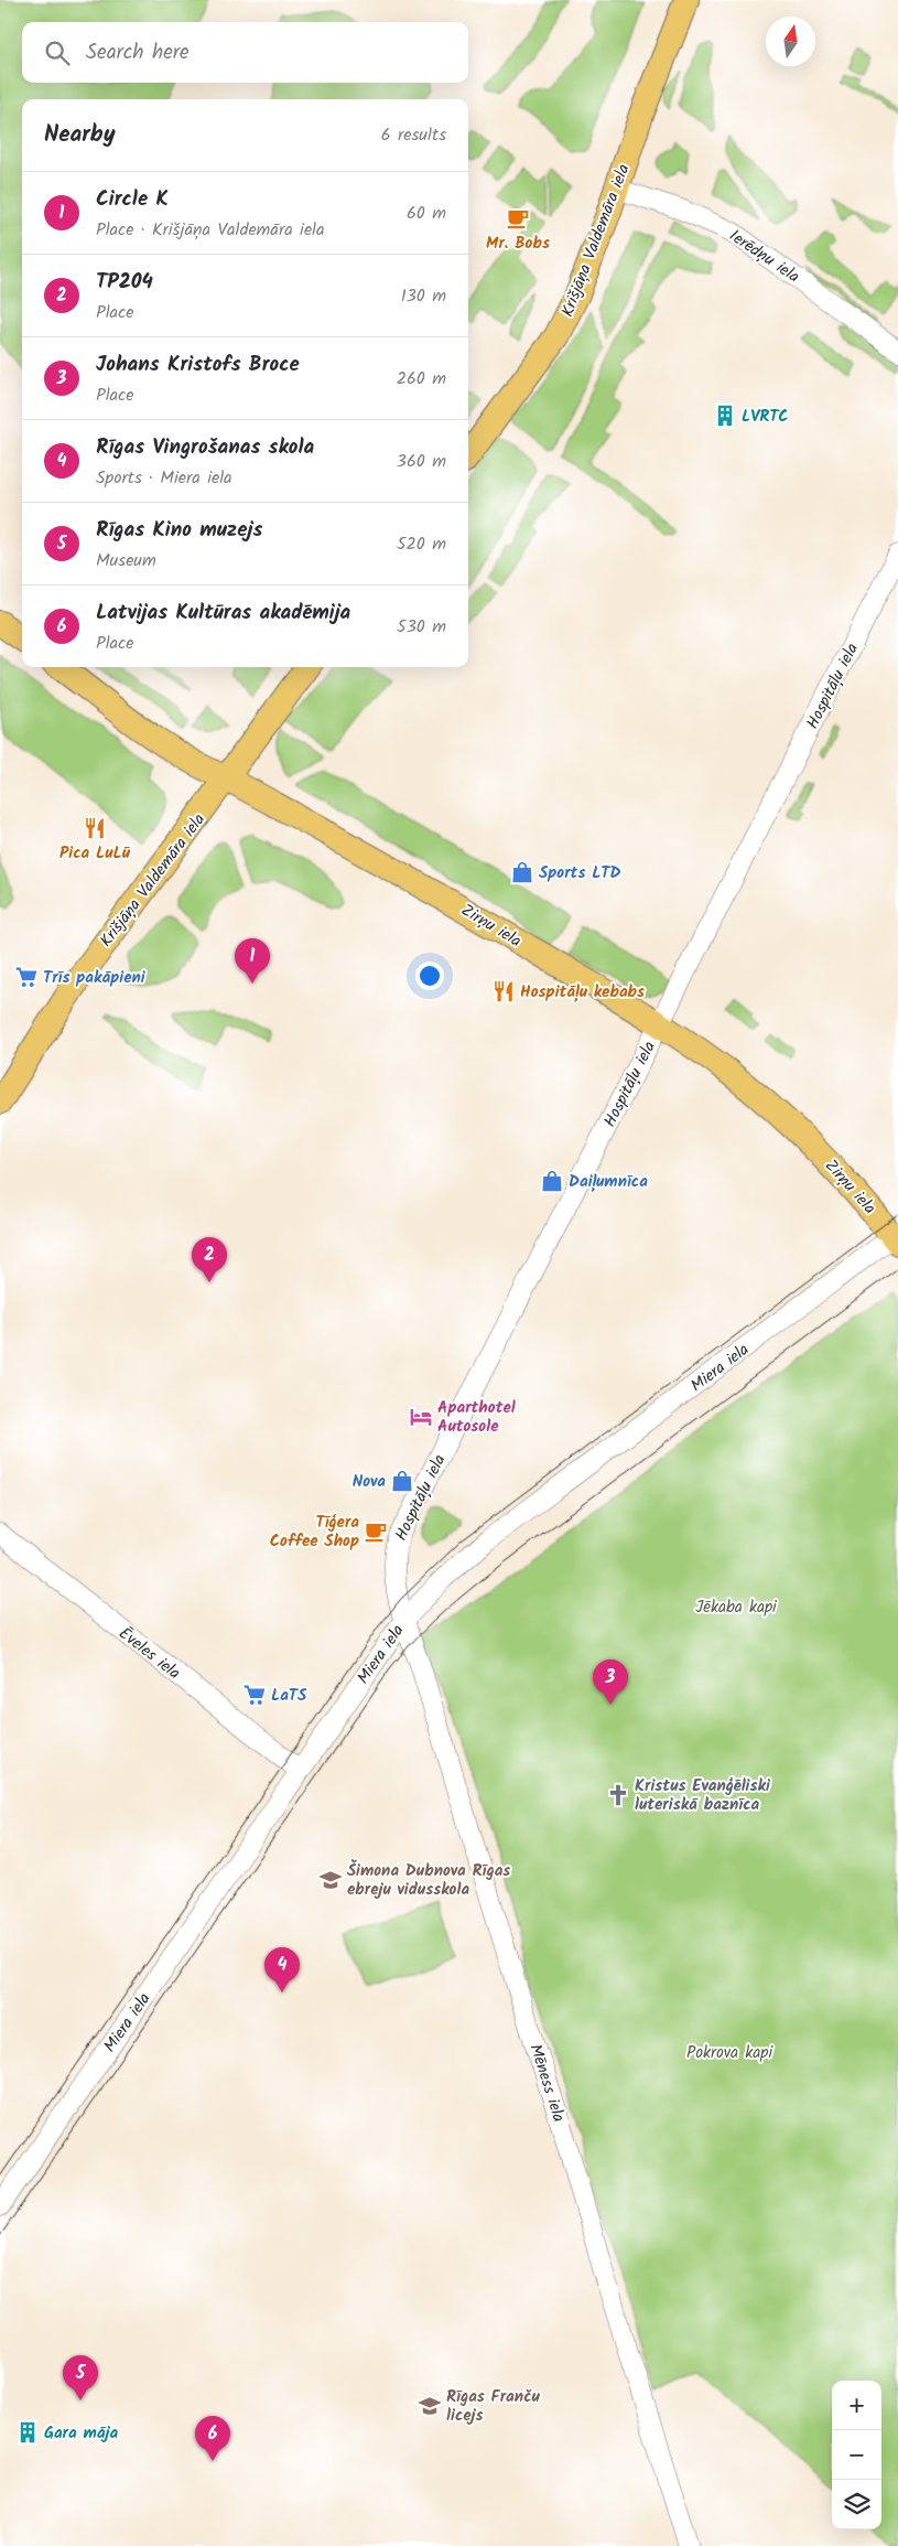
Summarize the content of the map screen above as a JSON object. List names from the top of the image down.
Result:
{
  "streets": {
    "main road": ["Krišjāņa Valdemāra iela", "Zirņu iela"],
    "street": [
      "Ierēdņu iela",
      "Hospitāļu iela",
      "Miera iela",
      "Ēveles iela",
      "Mēness iela"
    ]
  },
  "crossings": [
    ["Krišjāņa Valdemāra iela", "Ierēdņu iela"],
    ["Krišjāņa Valdemāra iela", "Zirņu iela"],
    ["Hospitāļu iela", "Zirņu iela"],
    ["Hospitāļu iela", "Miera iela"],
    ["Hospitāļu iela", "Mēness iela"],
    ["Zirņu iela", "Miera iela"],
    ["Miera iela", "Ēveles iela"],
    ["Miera iela", "Mēness iela"]
  ],
  "parks": ["Jēkaba kapi", "Pokrova kapi"],
  "places": {
    "cafe": ["Mr. Bobs", "Tīģera Coffee Shop"],
    "building": ["LVRTC", "Gara māja"],
    "restaurant": ["Pica LuLū", "Hospitāļu kebabs"],
    "shop": ["Sports LTD", "Daiļumnīca", "Nova"],
    "supermarket": ["Trīs pakāpieni", "LaTS"],
    "hotel": ["Aparthotel Autosole"],
    "church": ["Kristus Evanģēliski luteriskā baznīca"],
    "school or university": ["Šimona Dubnova Rīgas ebreju vidusskola", "Rīgas Franču licejs"]
  },
  "north": "top",
  "page": {
    "search": "Search here",
    "heading": ["Nearby", "6 results"],
    "list": [
      {
        "mark": "1",
        "name": "Circle K",
        "note": "Place · Krišjāņa Valdemāra iela",
        "value": "60 m"
      },
      {
        "mark": "2",
        "name": "TP204",
        "note": "Place",
        "value": "130 m"
      },
      {
        "mark": "3",
        "name": "Johans Kristofs Broce",
        "note": "Place",
        "value": "260 m"
      },
      {
        "mark": "4",
        "name": "Rīgas Vingrošanas skola",
        "note": "Sports · Miera iela",
        "value": "360 m"
      },
      {
        "mark": "5",
        "name": "Rīgas Kino muzejs",
        "note": "Museum",
        "value": "520 m"
      },
      {
        "mark": "6",
        "name": "Latvijas Kultūras akadēmija",
        "note": "Place",
        "value": "530 m"
      }
    ],
    "pins": [
      "1",
      "2",
      "3",
      "4",
      "5",
      "6"
    ],
    "map_buttons": ["+", "−"]
  }
}
